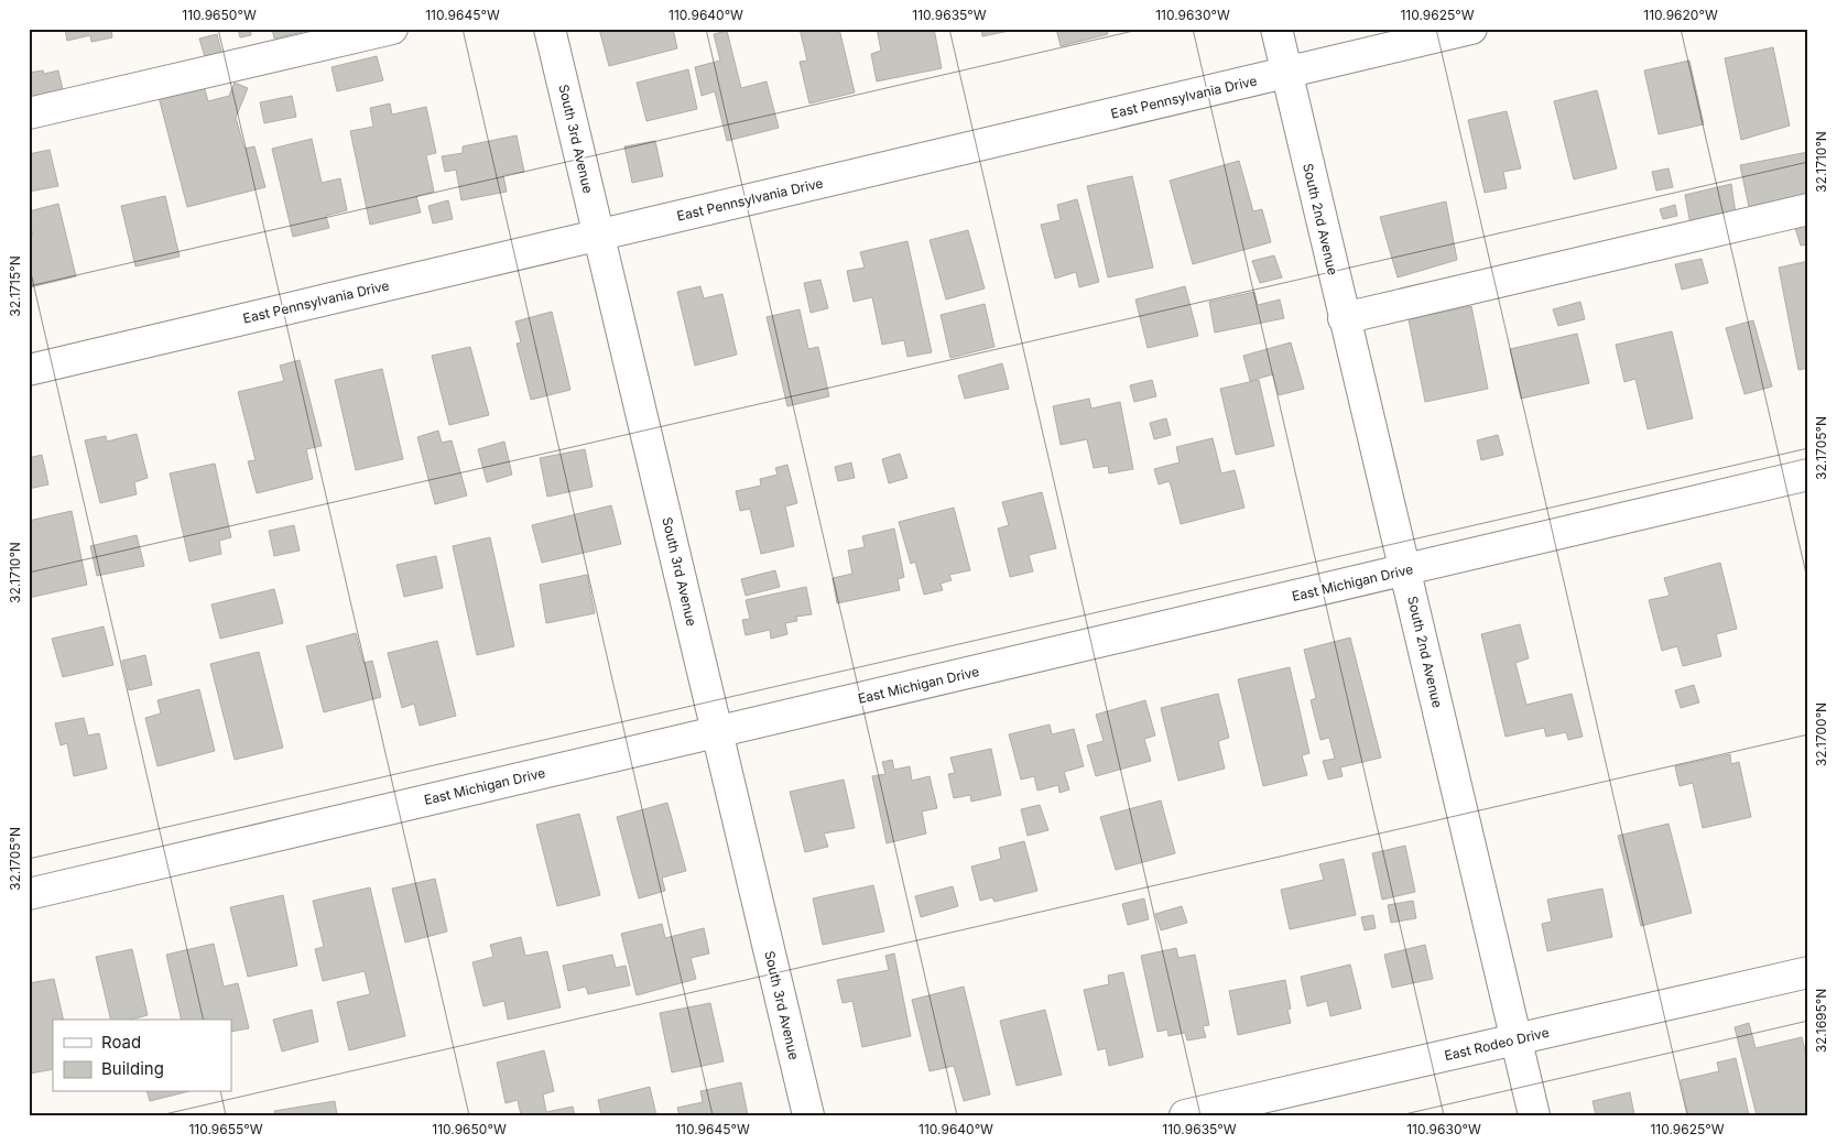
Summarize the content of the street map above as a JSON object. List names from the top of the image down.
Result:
{
  "streets": {
    "street": [
      "East Pennsylvania Drive",
      "South 3rd Avenue",
      "South 2nd Avenue",
      "East Michigan Drive",
      "East Rodeo Drive"
    ]
  },
  "crossings": [
    ["East Pennsylvania Drive", "South 3rd Avenue"],
    ["East Pennsylvania Drive", "South 2nd Avenue"],
    ["South 3rd Avenue", "East Michigan Drive"],
    ["South 2nd Avenue", "East Michigan Drive"],
    ["South 2nd Avenue", "East Rodeo Drive"]
  ],
  "legend": ["Road", "Building"],
  "coordinates": [
    "110.9650°W",
    "110.9645°W",
    "110.9640°W",
    "110.9635°W",
    "110.9630°W",
    "110.9625°W",
    "110.9620°W",
    "32.1710°N",
    "32.1715°N",
    "32.1705°N",
    "32.1700°N",
    "32.1695°N",
    "110.9655°W"
  ]
}
